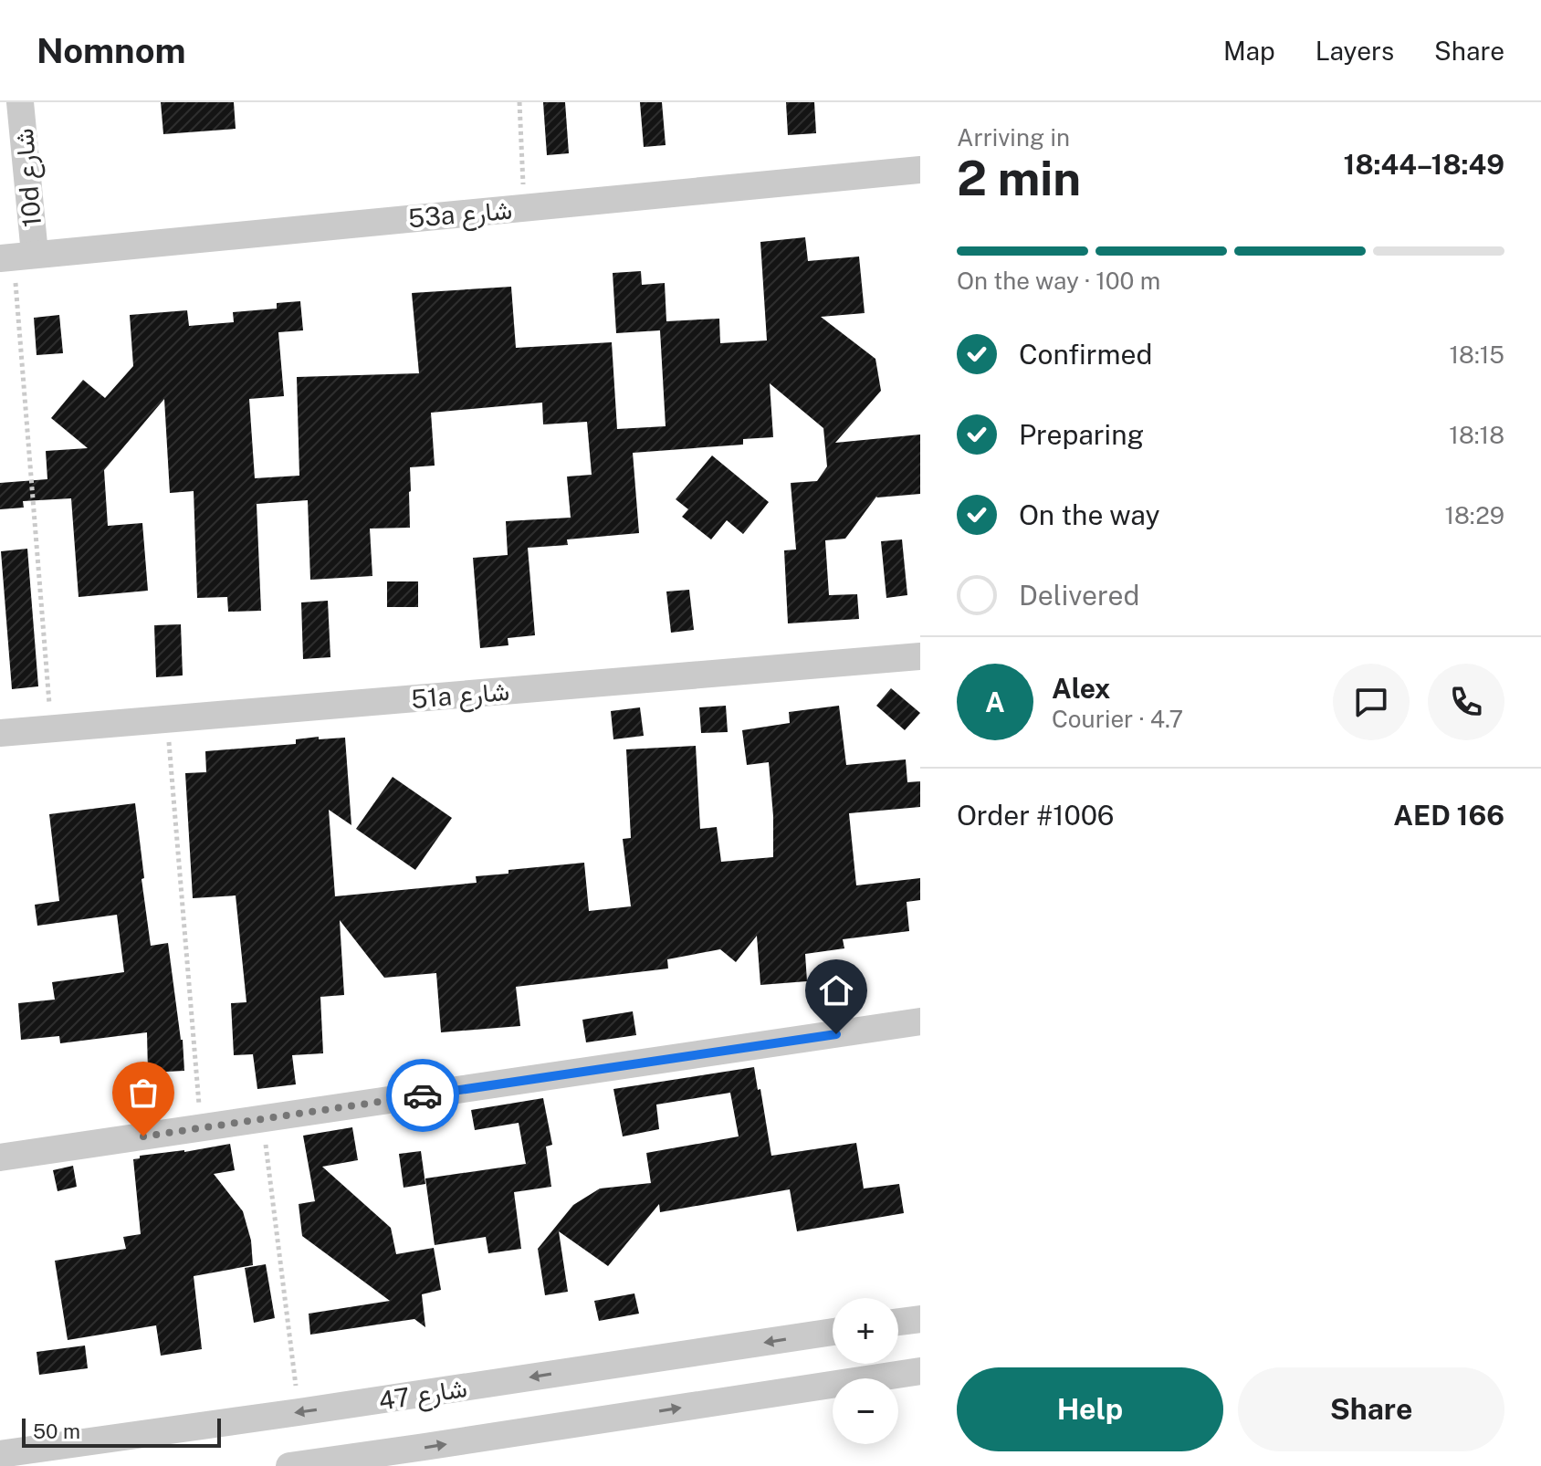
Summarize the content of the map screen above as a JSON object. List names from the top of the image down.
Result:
{
  "streets": {
    "street": [
      "10d شارع",
      "53a شارع",
      "51a شارع",
      "شارع 47"
    ]
  },
  "crossings": [
    ["10d شارع", "53a شارع"]
  ],
  "scale_bar": "50 m",
  "page": {
    "header": "Nomnom",
    "nav": ["Map", "Layers", "Share"],
    "heading": ["2 min", "Arriving in", "18:44–18:49"],
    "panel": [
      "Alex",
      "Courier · 4.7",
      "Order #1006",
      "AED 166"
    ],
    "bar": "On the way · 100 m",
    "list": [
      ["Confirmed", "18:15"],
      ["Preparing", "18:18"],
      ["On the way", "18:29"],
      "Delivered"
    ],
    "round": "A",
    "map_buttons": ["+", "−"],
    "buttons": ["Help", "Share"],
    "scale": "50 m"
  }
}
